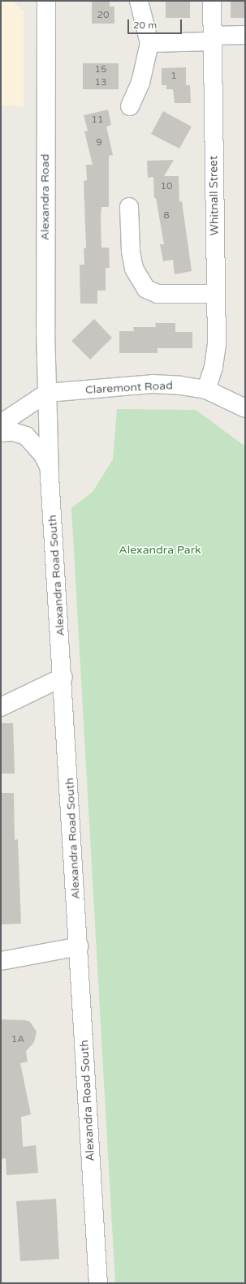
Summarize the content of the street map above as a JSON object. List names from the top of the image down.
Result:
{
  "streets": {
    "street": [
      "Whitnall Street",
      "Alexandra Road",
      "Claremont Road",
      "Alexandra Road South"
    ]
  },
  "crossings": [
    ["Whitnall Street", "Claremont Road"],
    ["Alexandra Road", "Claremont Road"],
    ["Alexandra Road", "Alexandra Road South"],
    ["Claremont Road", "Alexandra Road South"]
  ],
  "parks": ["Alexandra Park"],
  "house_numbers": [
    "20",
    "15",
    "1",
    "13",
    "11",
    "9",
    "10",
    "8",
    "1A"
  ],
  "scale_bar": "20 m"
}
